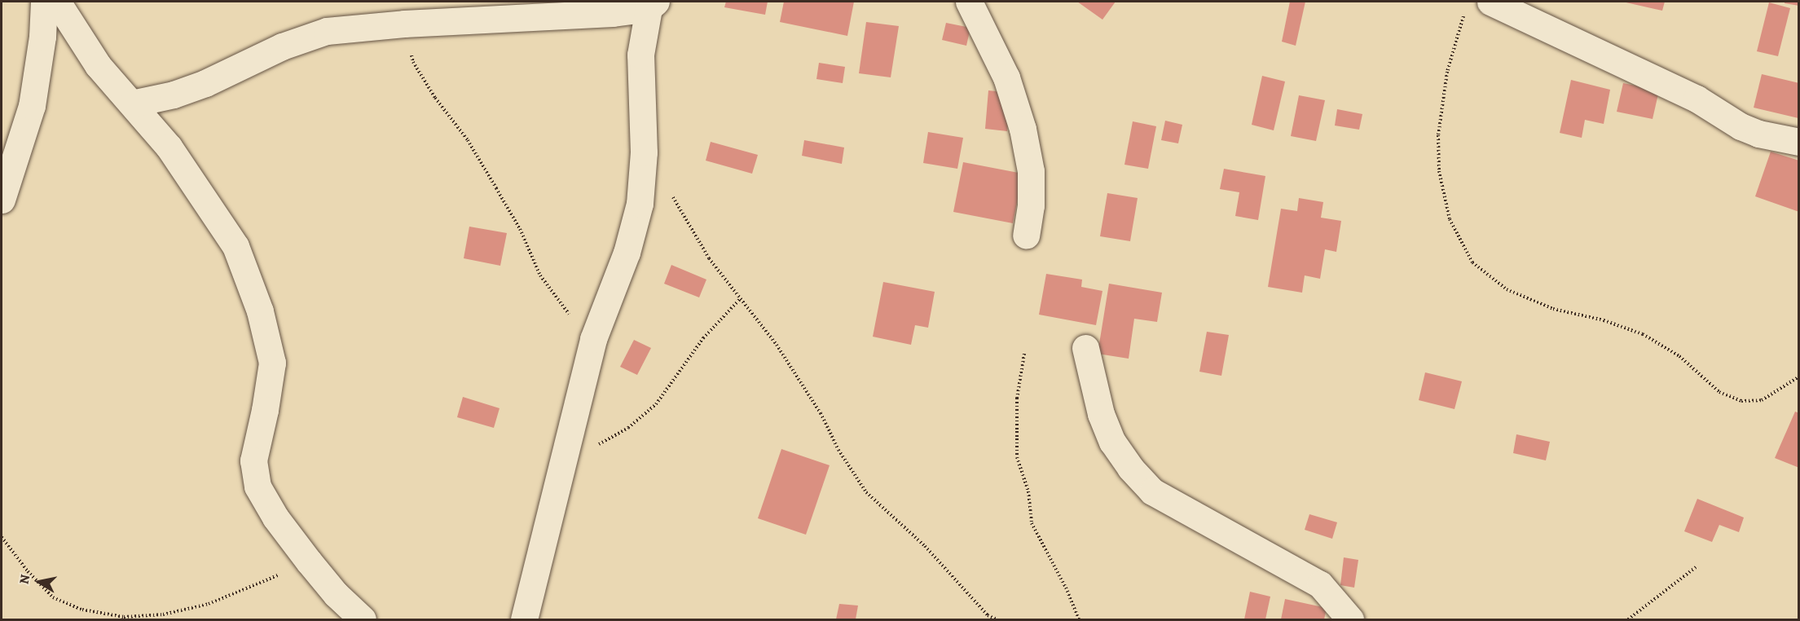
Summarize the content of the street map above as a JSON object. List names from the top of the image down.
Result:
{
  "north": "left"
}
